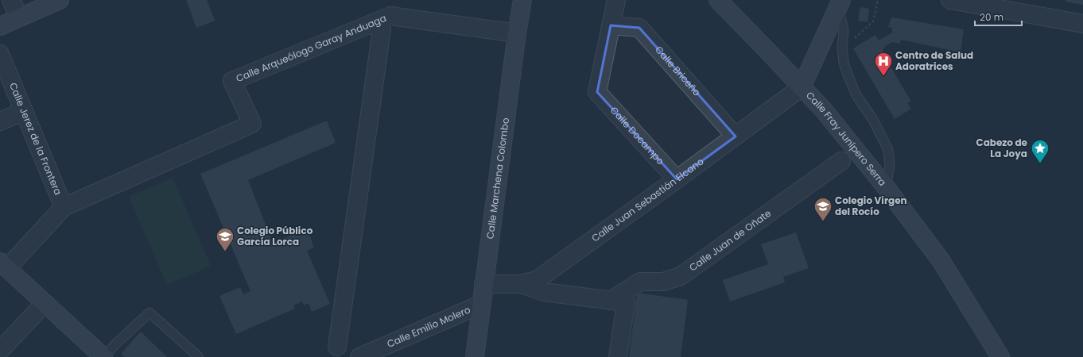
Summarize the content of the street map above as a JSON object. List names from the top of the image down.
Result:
{
  "streets": {
    "main road": ["Calle Fray Junípero Serra", "Calle Marchena Colombo"],
    "street": [
      "Calle Arqueólogo Garay Anduaga",
      "Calle Briceño",
      "Calle Docampo",
      "Calle Jerez de la Frontera",
      "Calle Juan Sebastián Elcano",
      "Calle Juan de Oñate",
      "Calle Emilio Molero"
    ]
  },
  "crossings": [
    ["Calle Arqueólogo Garay Anduaga", "Calle Jerez de la Frontera"],
    ["Calle Arqueólogo Garay Anduaga", "Calle Marchena Colombo"],
    ["Calle Briceño", "Calle Docampo"],
    ["Calle Briceño", "Calle Juan Sebastián Elcano"],
    ["Calle Docampo", "Calle Juan Sebastián Elcano"],
    ["Calle Fray Junípero Serra", "Calle Juan Sebastián Elcano"],
    ["Calle Marchena Colombo", "Calle Juan Sebastián Elcano"],
    ["Calle Marchena Colombo", "Calle Emilio Molero"]
  ],
  "places": {
    "hospital": ["Centro de Salud Adoratrices"],
    "place": ["Cabezo de La Joya"],
    "school or university": ["Colegio Virgen del Rocío", "Colegio Público García Lorca"]
  },
  "scale_bar": "20 m"
}
